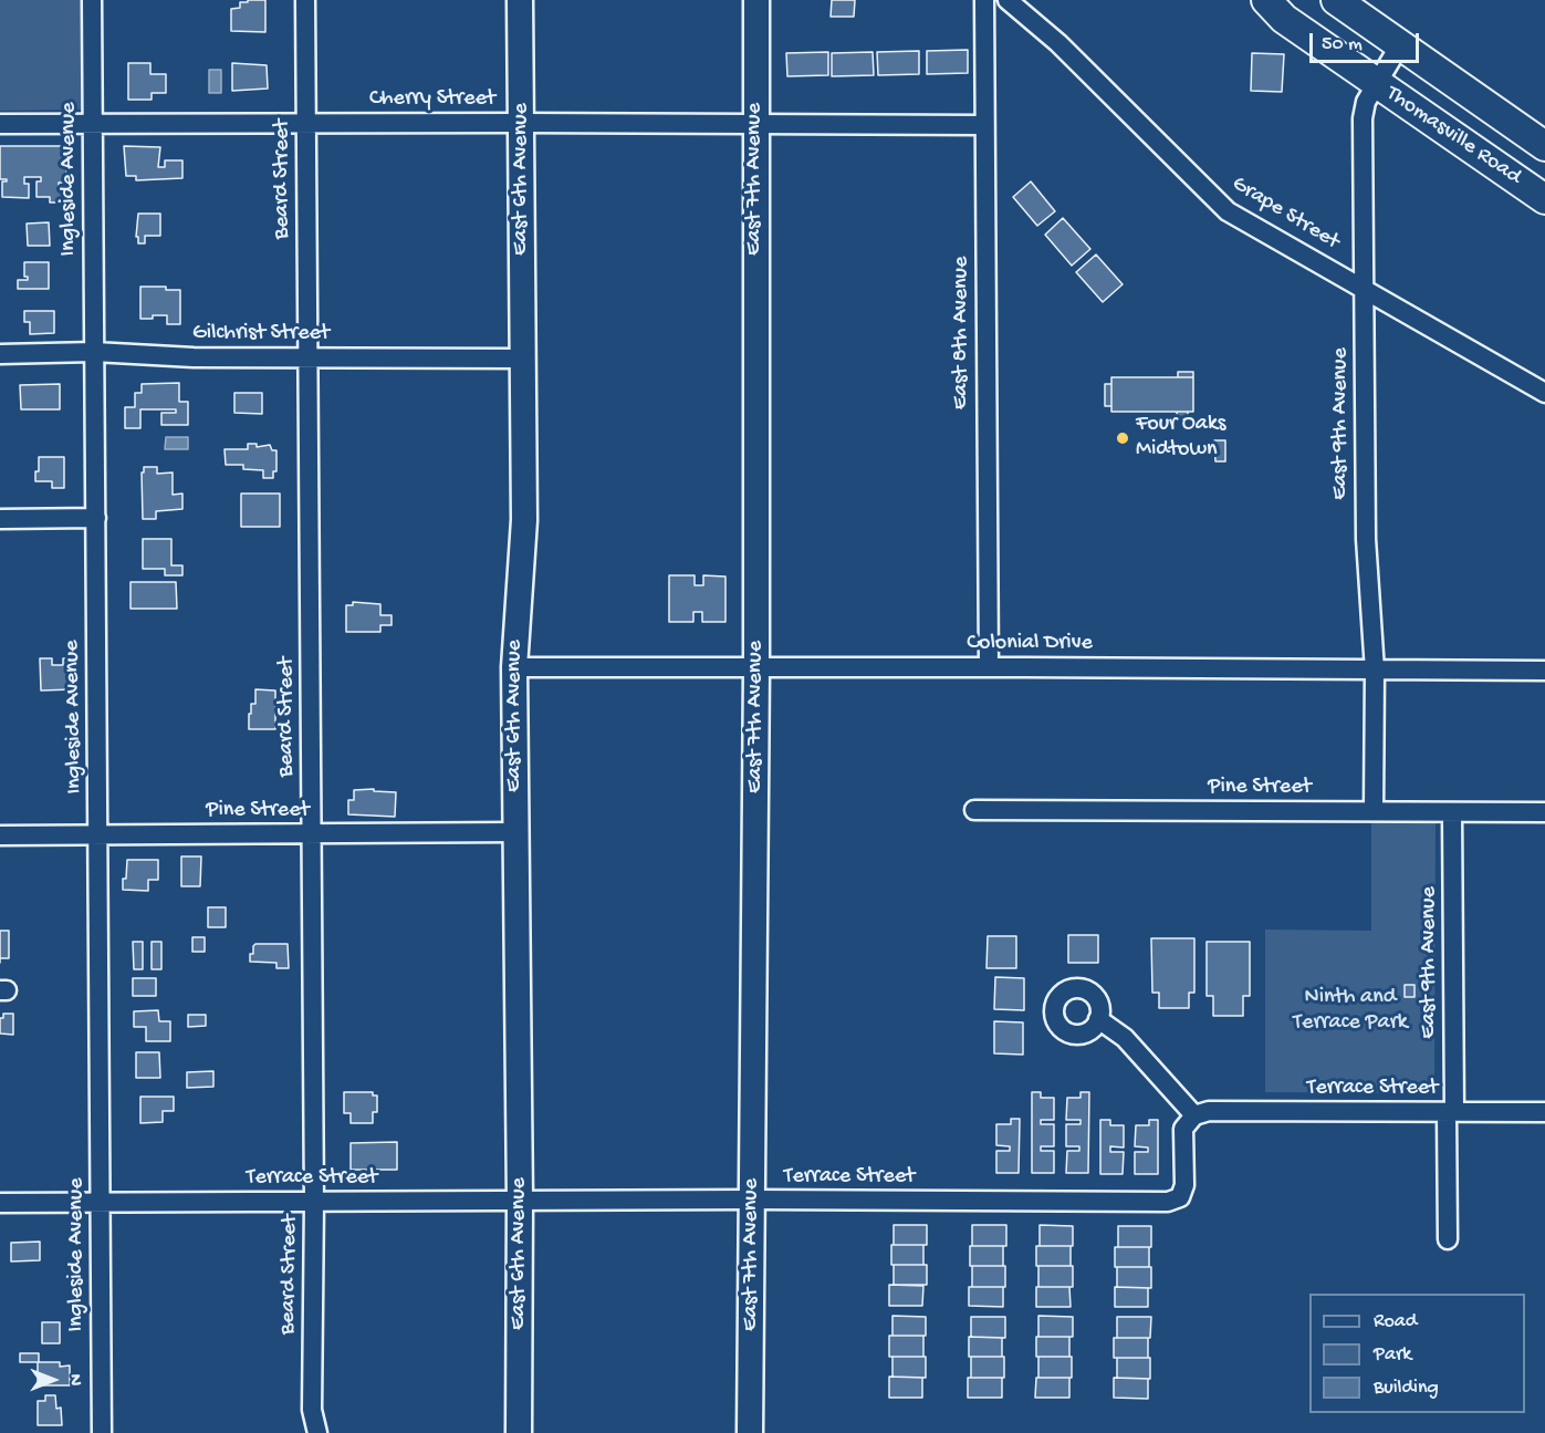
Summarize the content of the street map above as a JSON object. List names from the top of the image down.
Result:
{
  "streets": {
    "main road": ["Thomasville Road"],
    "street": [
      "Cherry Street",
      "Ingleside Avenue",
      "Beard Street",
      "East 6th Avenue",
      "East 7th Avenue",
      "Grape Street",
      "East 8th Avenue",
      "Gilchrist Street",
      "East 9th Avenue",
      "Colonial Drive",
      "Pine Street",
      "Terrace Street"
    ]
  },
  "crossings": [
    ["Cherry Street", "Ingleside Avenue"],
    ["Cherry Street", "Beard Street"],
    ["Cherry Street", "East 6th Avenue"],
    ["Cherry Street", "East 7th Avenue"],
    ["Cherry Street", "East 8th Avenue"],
    ["Thomasville Road", "East 9th Avenue"],
    ["Ingleside Avenue", "Gilchrist Street"],
    ["Ingleside Avenue", "Pine Street"],
    ["Ingleside Avenue", "Terrace Street"],
    ["Beard Street", "Gilchrist Street"],
    ["Beard Street", "Pine Street"],
    ["Beard Street", "Terrace Street"],
    ["East 6th Avenue", "Gilchrist Street"],
    ["East 6th Avenue", "Colonial Drive"],
    ["East 6th Avenue", "Pine Street"],
    ["East 6th Avenue", "Terrace Street"],
    ["East 7th Avenue", "Colonial Drive"],
    ["East 7th Avenue", "Terrace Street"],
    ["Grape Street", "East 9th Avenue"],
    ["East 8th Avenue", "Colonial Drive"],
    ["East 9th Avenue", "Colonial Drive"],
    ["East 9th Avenue", "Pine Street"],
    ["East 9th Avenue", "Terrace Street"]
  ],
  "parks": ["Ninth and Terrace Park"],
  "places": ["Four Oaks Midtown"],
  "legend": ["Road", "Park", "Building"],
  "scale_bar": "50 m",
  "north": "right"
}
